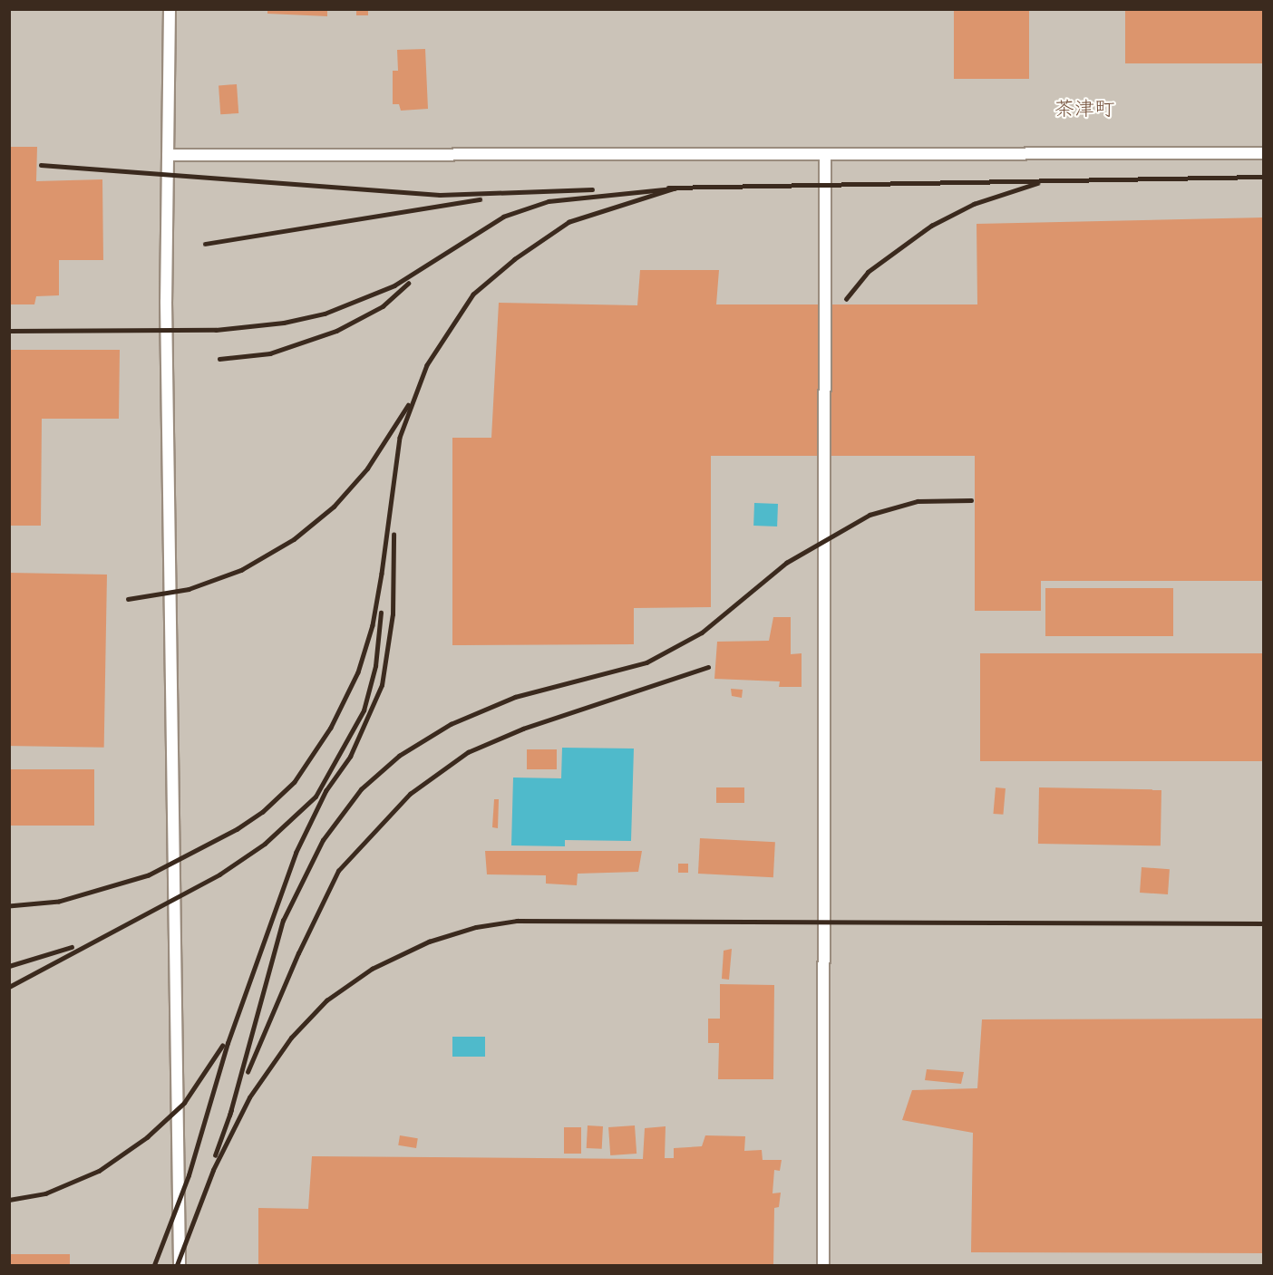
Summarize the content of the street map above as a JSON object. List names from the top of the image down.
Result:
{
  "districts": ["茶津町"]
}
